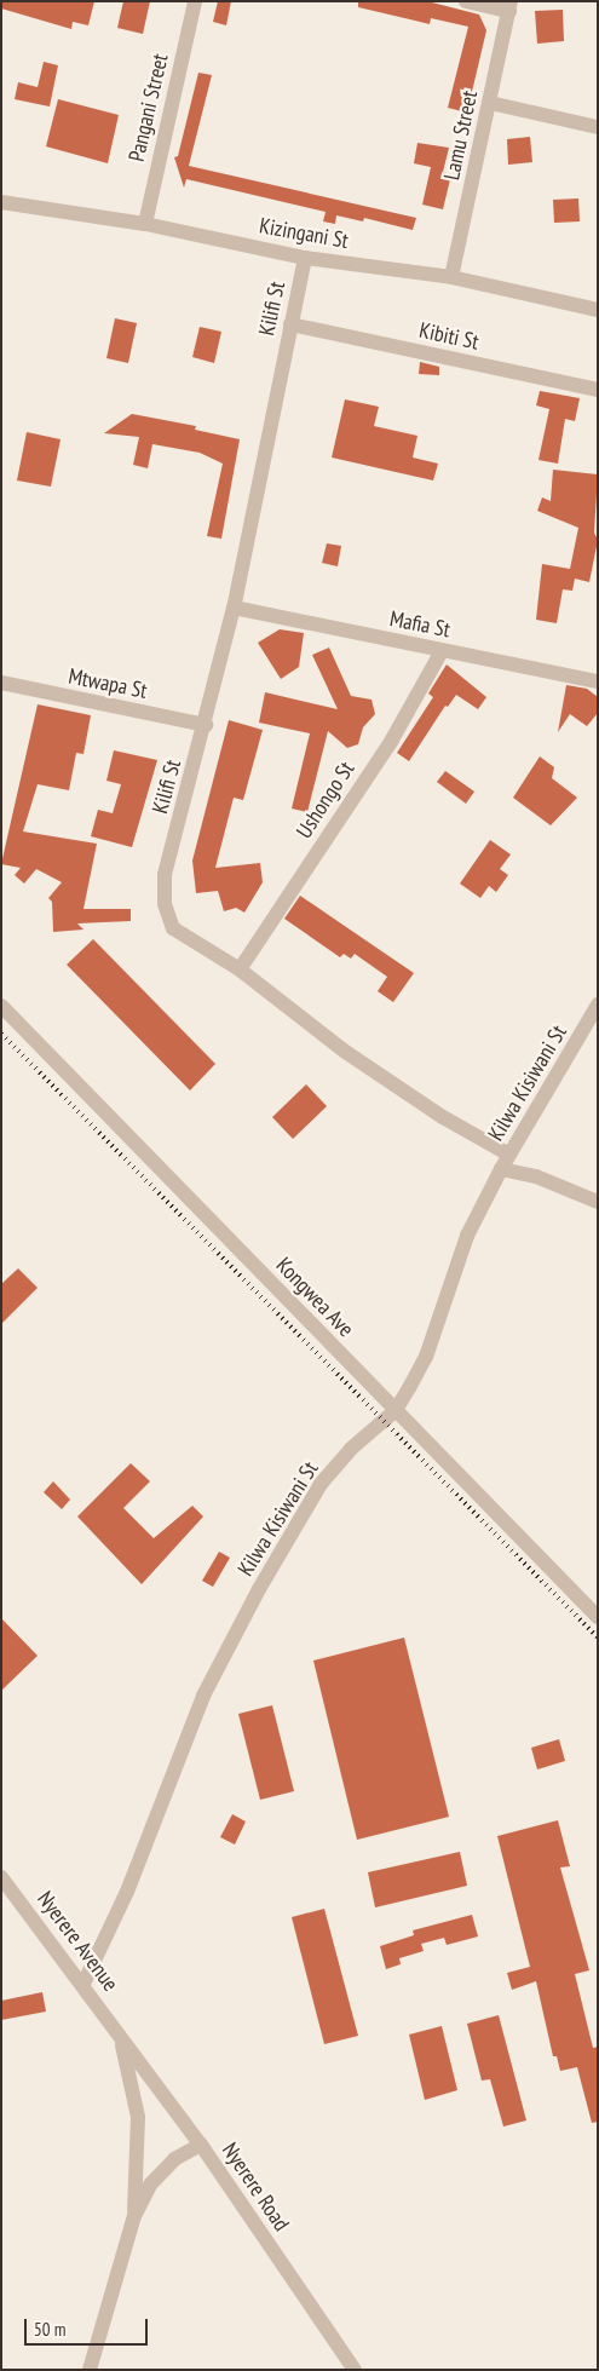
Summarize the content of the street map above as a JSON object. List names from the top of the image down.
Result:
{
  "streets": {
    "street": [
      "Pangani Street",
      "Lamu Street",
      "Kizingani St",
      "Kilifi St",
      "Kibiti St",
      "Mafia St",
      "Mtwapa St",
      "Ushongo St",
      "Kilwa Kisiwani St",
      "Kongwea Ave",
      "Nyerere Avenue",
      "Nyerere Road"
    ]
  },
  "crossings": [
    ["Pangani Street", "Kizingani St"],
    ["Lamu Street", "Kizingani St"],
    ["Kizingani St", "Kilifi St"],
    ["Kilifi St", "Kibiti St"],
    ["Kilifi St", "Mafia St"],
    ["Kilifi St", "Mtwapa St"],
    ["Kilifi St", "Ushongo St"],
    ["Kilifi St", "Kilwa Kisiwani St"],
    ["Mafia St", "Ushongo St"],
    ["Kilwa Kisiwani St", "Kongwea Ave"],
    ["Kilwa Kisiwani St", "Nyerere Avenue"],
    ["Nyerere Avenue", "Nyerere Road"]
  ],
  "scale_bar": "50 m"
}
